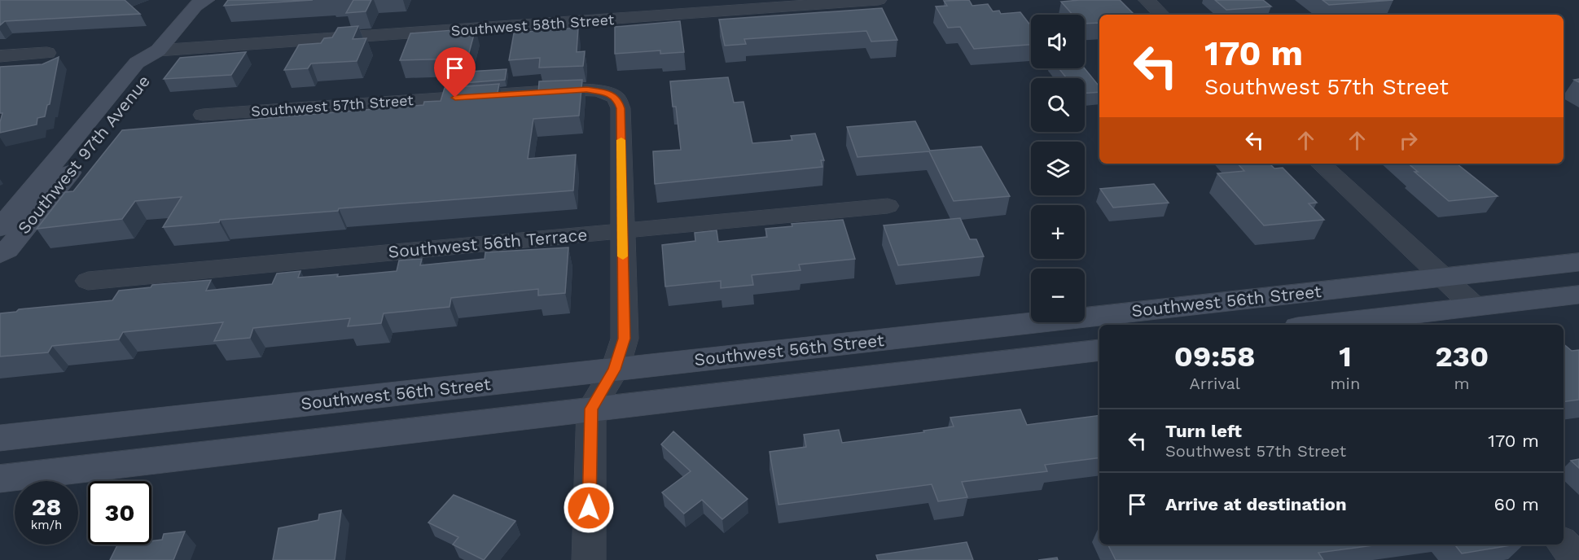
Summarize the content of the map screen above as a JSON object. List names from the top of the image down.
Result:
{
  "streets": {
    "main road": ["Southwest 97th Avenue", "Southwest 56th Street"],
    "street": ["Southwest 58th Street", "Southwest 57th Street", "Southwest 56th Terrace"]
  },
  "crossings": [
    ["Southwest 58th Street", "Southwest 97th Avenue"],
    ["Southwest 57th Street", "Southwest 56th Terrace"]
  ],
  "page": {
    "map_buttons": ["+", "−"],
    "turn": ["170 m", "Southwest 57th Street"],
    "eta": [
      "09:58",
      "Arrival",
      "1",
      "min",
      "230",
      "m"
    ],
    "list": [
      {
        "name": "Turn left",
        "note": "Southwest 57th Street",
        "value": "170 m"
      },
      {
        "name": "Arrive at destination",
        "value": "60 m"
      }
    ],
    "speed": "28 km/h",
    "limit": "30"
  }
}
